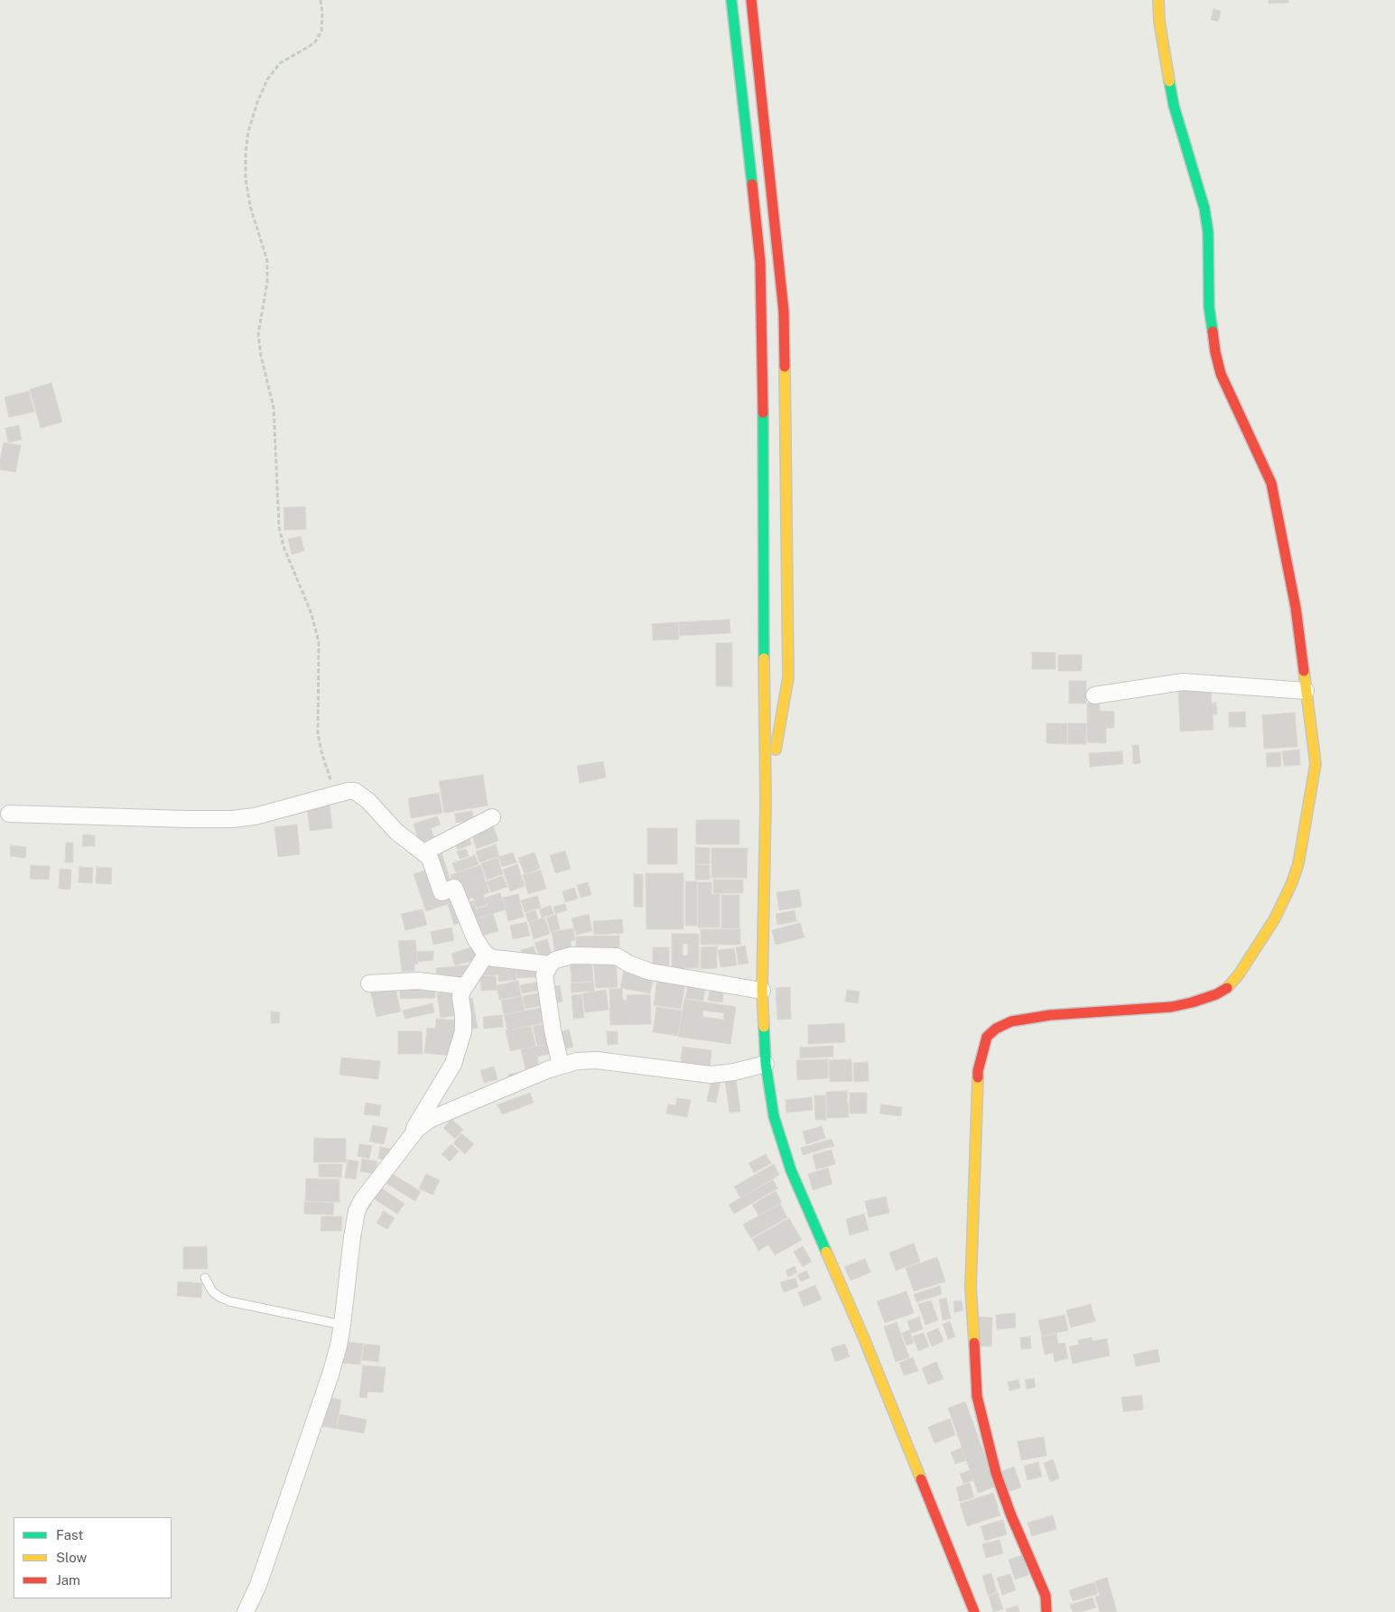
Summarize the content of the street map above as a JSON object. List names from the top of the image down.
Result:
{
  "legend": ["Fast", "Slow", "Jam"]
}
